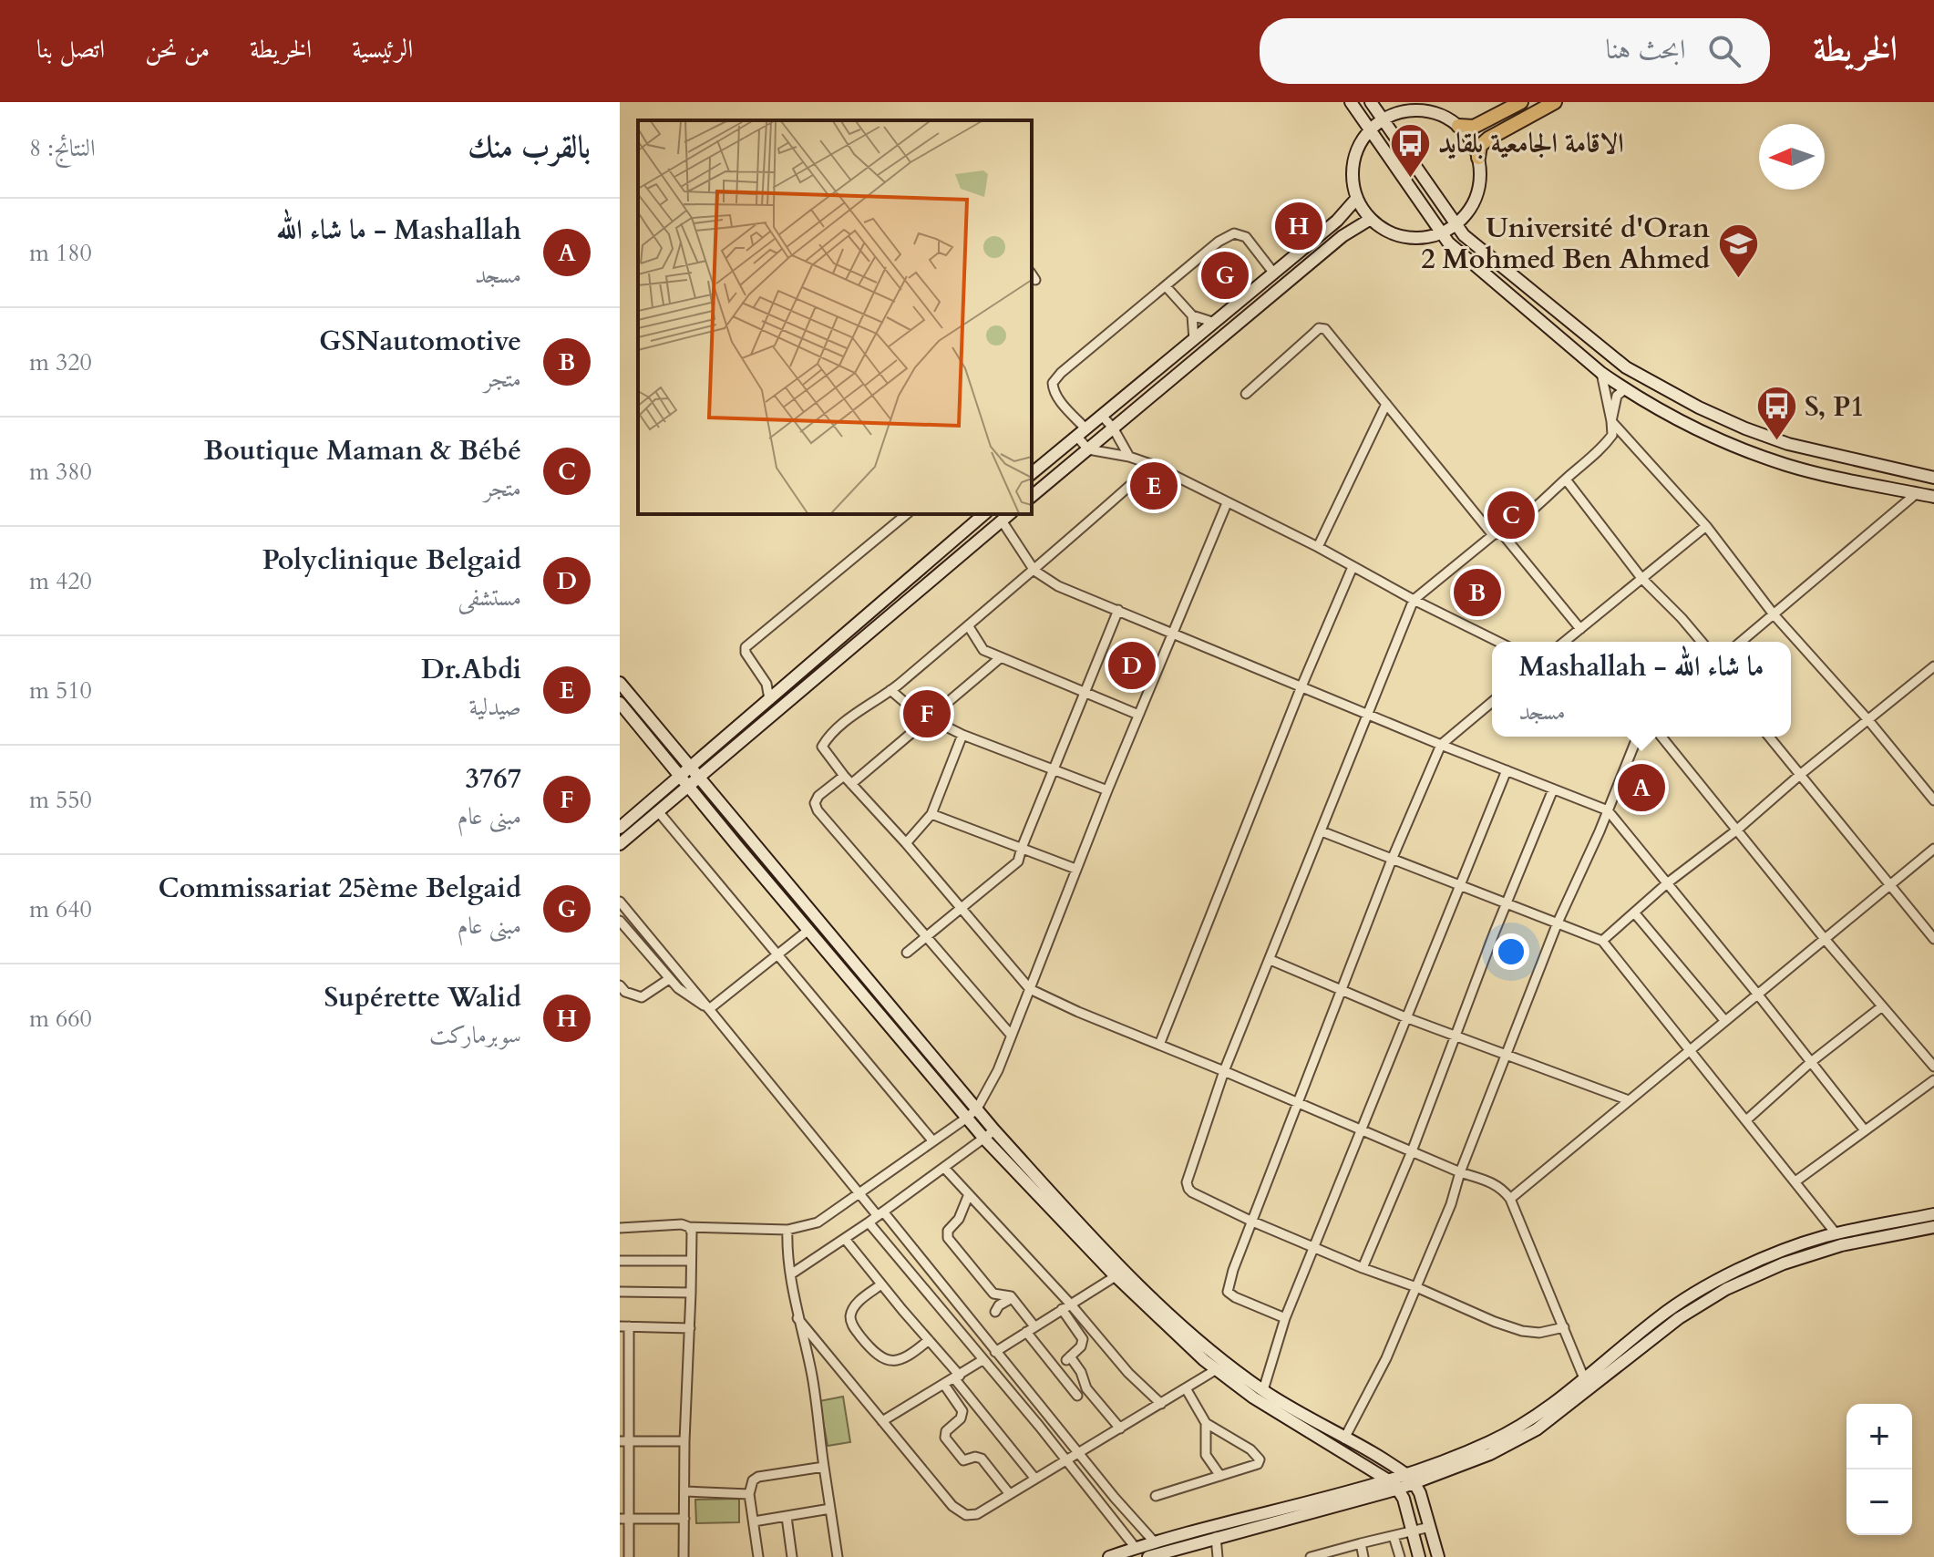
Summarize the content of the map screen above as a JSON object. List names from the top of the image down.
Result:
{
  "places": {
    "bus stop": ["الاقامة الجامعية بلقايد", "S, P1"],
    "school or university": ["Université d'Oran 2 Mohmed Ben Ahmed"]
  },
  "north": "left",
  "page": {
    "header": "الخريطة",
    "search": "ابحث هنا",
    "nav": [
      "الرئيسية",
      "الخريطة",
      "من نحن",
      "اتصل بنا"
    ],
    "heading": ["بالقرب منك", "النتائج: 8"],
    "list": [
      {
        "mark": "A",
        "name": "Mashallah - ما شاء الله",
        "note": "مسجد",
        "value": "180 m"
      },
      {
        "mark": "B",
        "name": "GSNautomotive",
        "note": "متجر",
        "value": "320 m"
      },
      {
        "mark": "C",
        "name": "Boutique Maman & Bébé",
        "note": "متجر",
        "value": "380 m"
      },
      {
        "mark": "D",
        "name": "Polyclinique Belgaid",
        "note": "مستشفى",
        "value": "420 m"
      },
      {
        "mark": "E",
        "name": "Dr.Abdi",
        "note": "صيدلية",
        "value": "510 m"
      },
      {
        "mark": "F",
        "name": "3767",
        "note": "مبنى عام",
        "value": "550 m"
      },
      {
        "mark": "G",
        "name": "Commissariat 25ème Belgaid",
        "note": "مبنى عام",
        "value": "640 m"
      },
      {
        "mark": "H",
        "name": "Supérette Walid",
        "note": "سوبرماركت",
        "value": "660 m"
      }
    ],
    "pins": [
      "H",
      "G",
      "E",
      "C",
      "B",
      "D",
      "F",
      "A"
    ],
    "popup": ["Mashallah - ما شاء الله", "مسجد"],
    "map_buttons": ["+", "−"]
  }
}
